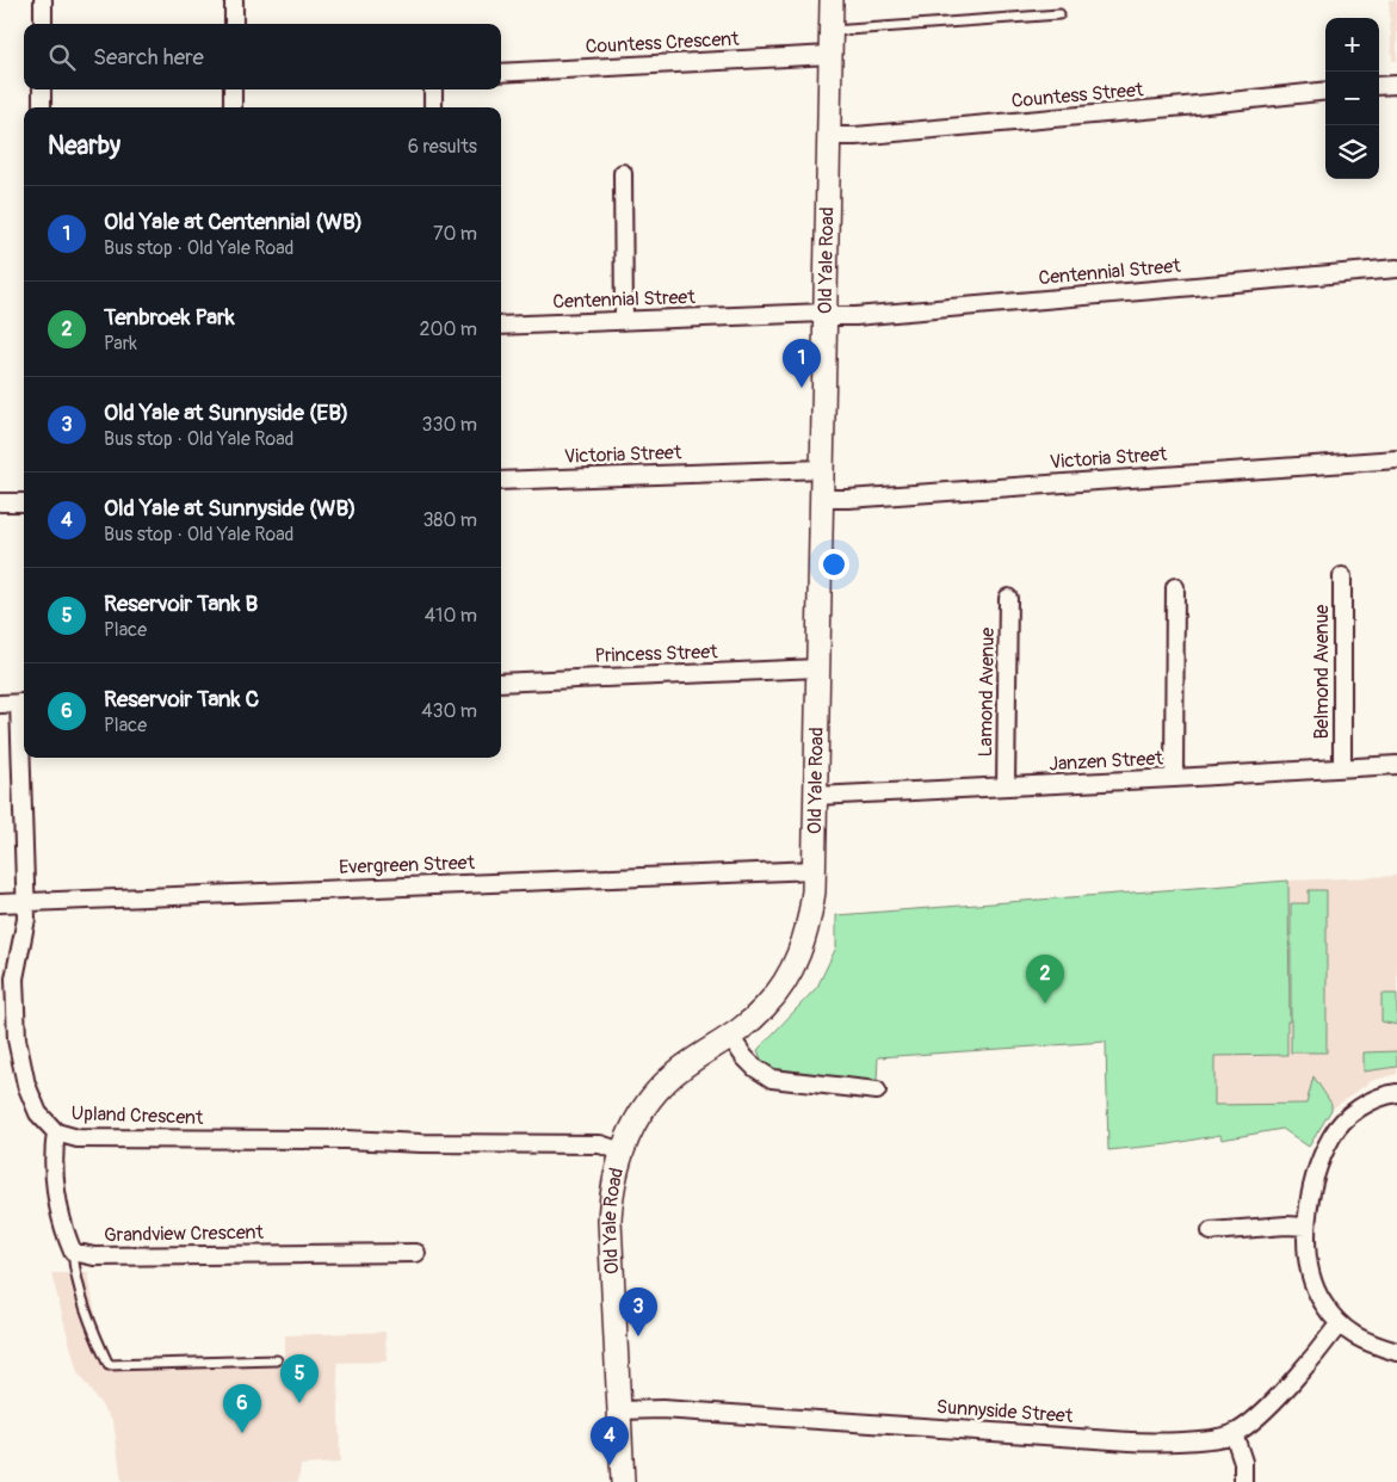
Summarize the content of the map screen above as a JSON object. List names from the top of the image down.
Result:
{
  "streets": {
    "street": [
      "Countess Crescent",
      "Countess Street",
      "Old Yale Road",
      "Centennial Street",
      "Victoria Street",
      "Princess Street",
      "Belmond Avenue",
      "Lamond Avenue",
      "Janzen Street",
      "Evergreen Street",
      "Upland Crescent",
      "Grandview Crescent",
      "Sunnyside Street"
    ]
  },
  "crossings": [
    ["Countess Crescent", "Old Yale Road"],
    ["Countess Street", "Old Yale Road"],
    ["Old Yale Road", "Centennial Street"],
    ["Old Yale Road", "Victoria Street"],
    ["Old Yale Road", "Princess Street"],
    ["Old Yale Road", "Janzen Street"],
    ["Old Yale Road", "Evergreen Street"],
    ["Old Yale Road", "Upland Crescent"],
    ["Old Yale Road", "Sunnyside Street"],
    ["Belmond Avenue", "Janzen Street"],
    ["Lamond Avenue", "Janzen Street"],
    ["Evergreen Street", "Upland Crescent"]
  ],
  "page": {
    "map_buttons": ["+", "−"],
    "search": "Search here",
    "heading": ["Nearby", "6 results"],
    "list": [
      {
        "mark": "1",
        "name": "Old Yale at Centennial (WB)",
        "note": "Bus stop · Old Yale Road",
        "value": "70 m"
      },
      {
        "mark": "2",
        "name": "Tenbroek Park",
        "note": "Park",
        "value": "200 m"
      },
      {
        "mark": "3",
        "name": "Old Yale at Sunnyside (EB)",
        "note": "Bus stop · Old Yale Road",
        "value": "330 m"
      },
      {
        "mark": "4",
        "name": "Old Yale at Sunnyside (WB)",
        "note": "Bus stop · Old Yale Road",
        "value": "380 m"
      },
      {
        "mark": "5",
        "name": "Reservoir Tank B",
        "note": "Place",
        "value": "410 m"
      },
      {
        "mark": "6",
        "name": "Reservoir Tank C",
        "note": "Place",
        "value": "430 m"
      }
    ],
    "pins": [
      "1",
      "2",
      "3",
      "5",
      "6",
      "4"
    ]
  }
}
